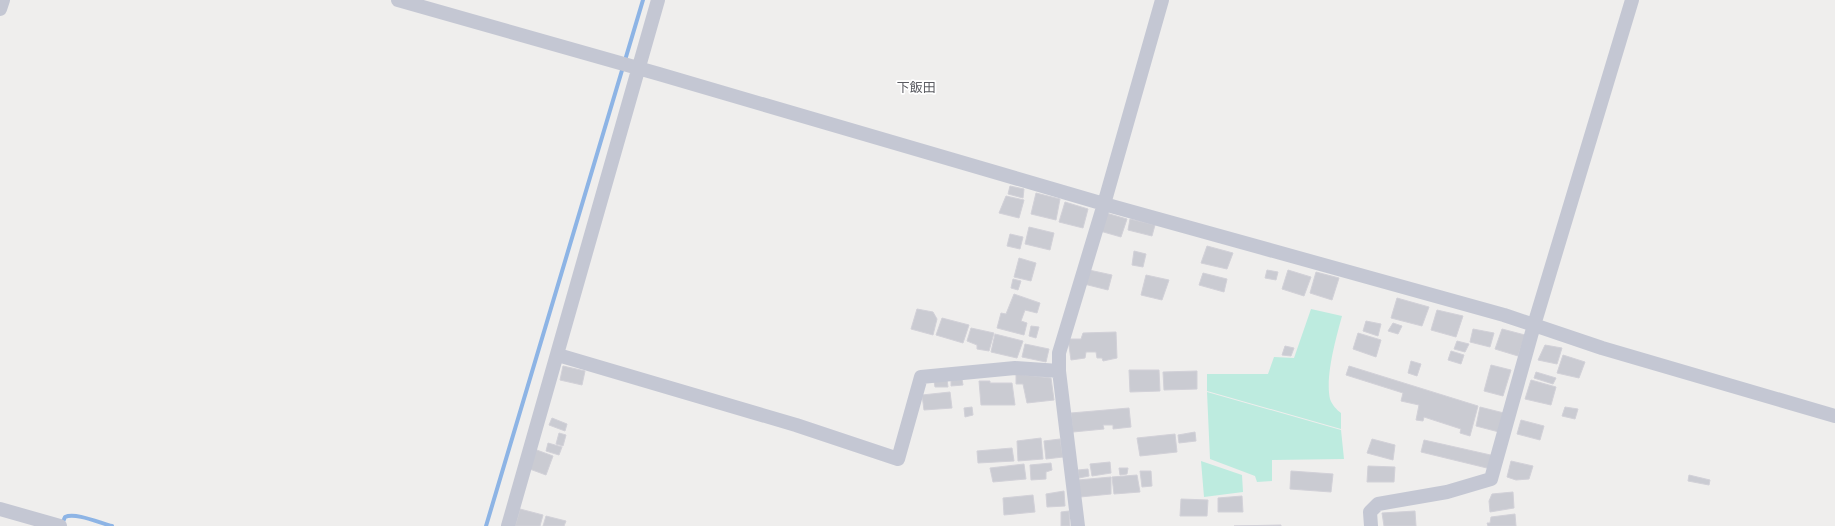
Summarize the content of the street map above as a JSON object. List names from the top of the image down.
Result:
{
  "districts": ["下飯田"]
}
